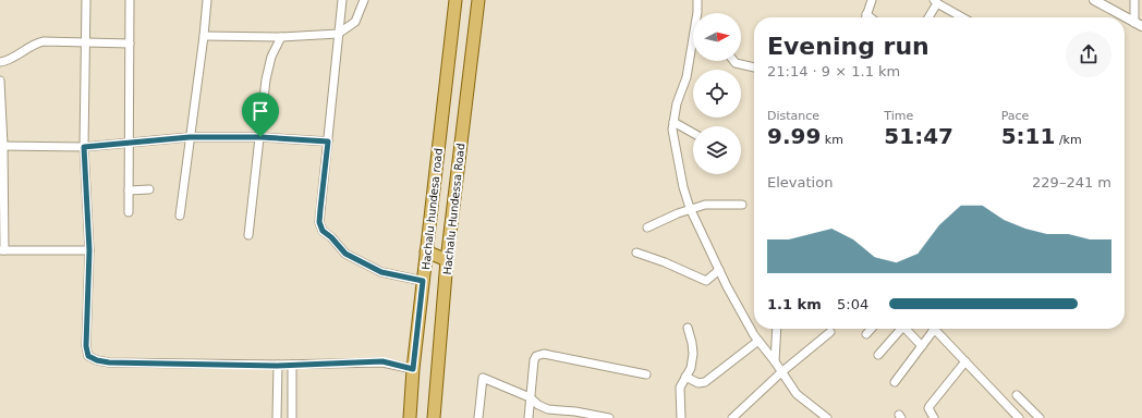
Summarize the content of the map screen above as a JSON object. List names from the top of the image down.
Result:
{
  "streets": {
    "main road": ["Hachalu hundesa road", "Hachalu Hundessa Road"]
  },
  "north": "right",
  "page": {
    "heading": ["Evening run", "21:14 · 9 × 1.1 km"],
    "stats": [
      ["Distance", "9.99 km"],
      ["Time", "51:47"],
      ["Pace", "5:11 /km"]
    ],
    "chart": ["Elevation", "229–241 m"],
    "list": [
      {
        "name": "1.1 km",
        "note": "5:04"
      }
    ]
  }
}
